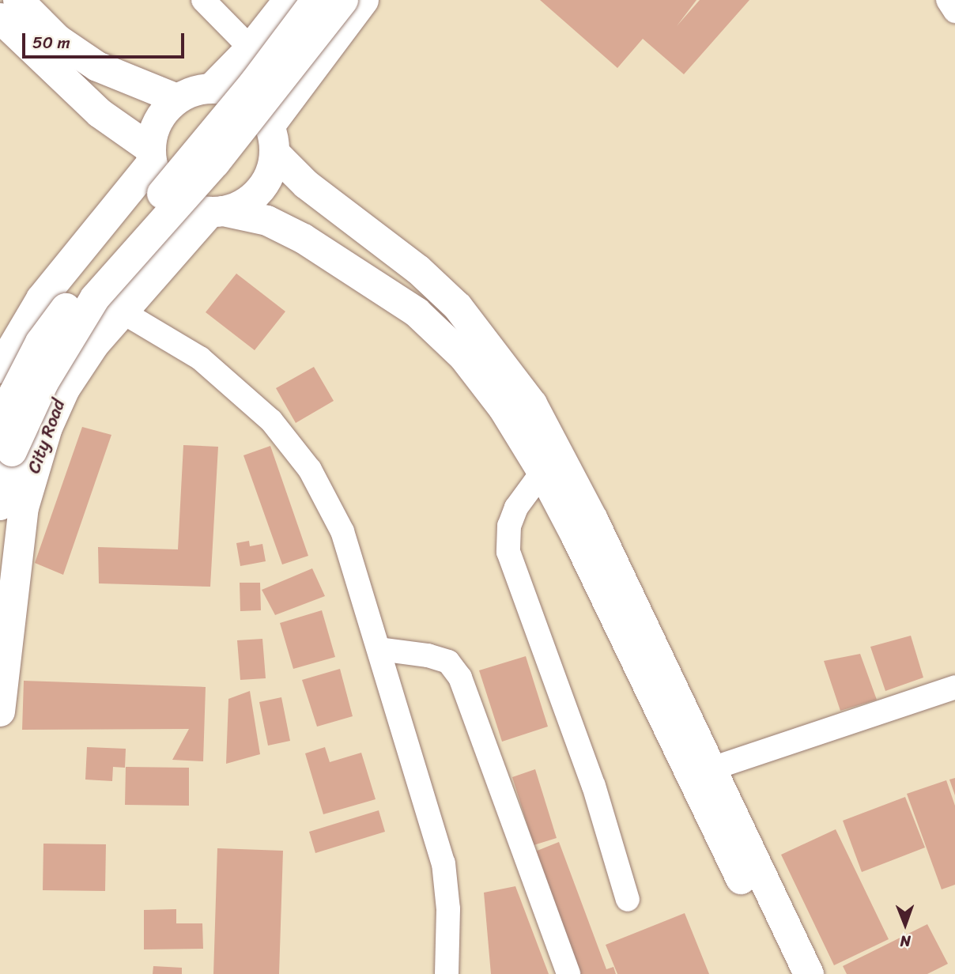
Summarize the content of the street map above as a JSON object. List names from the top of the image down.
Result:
{
  "streets": {
    "main road": ["City Road"]
  },
  "scale_bar": "50 m",
  "north": "bottom"
}
